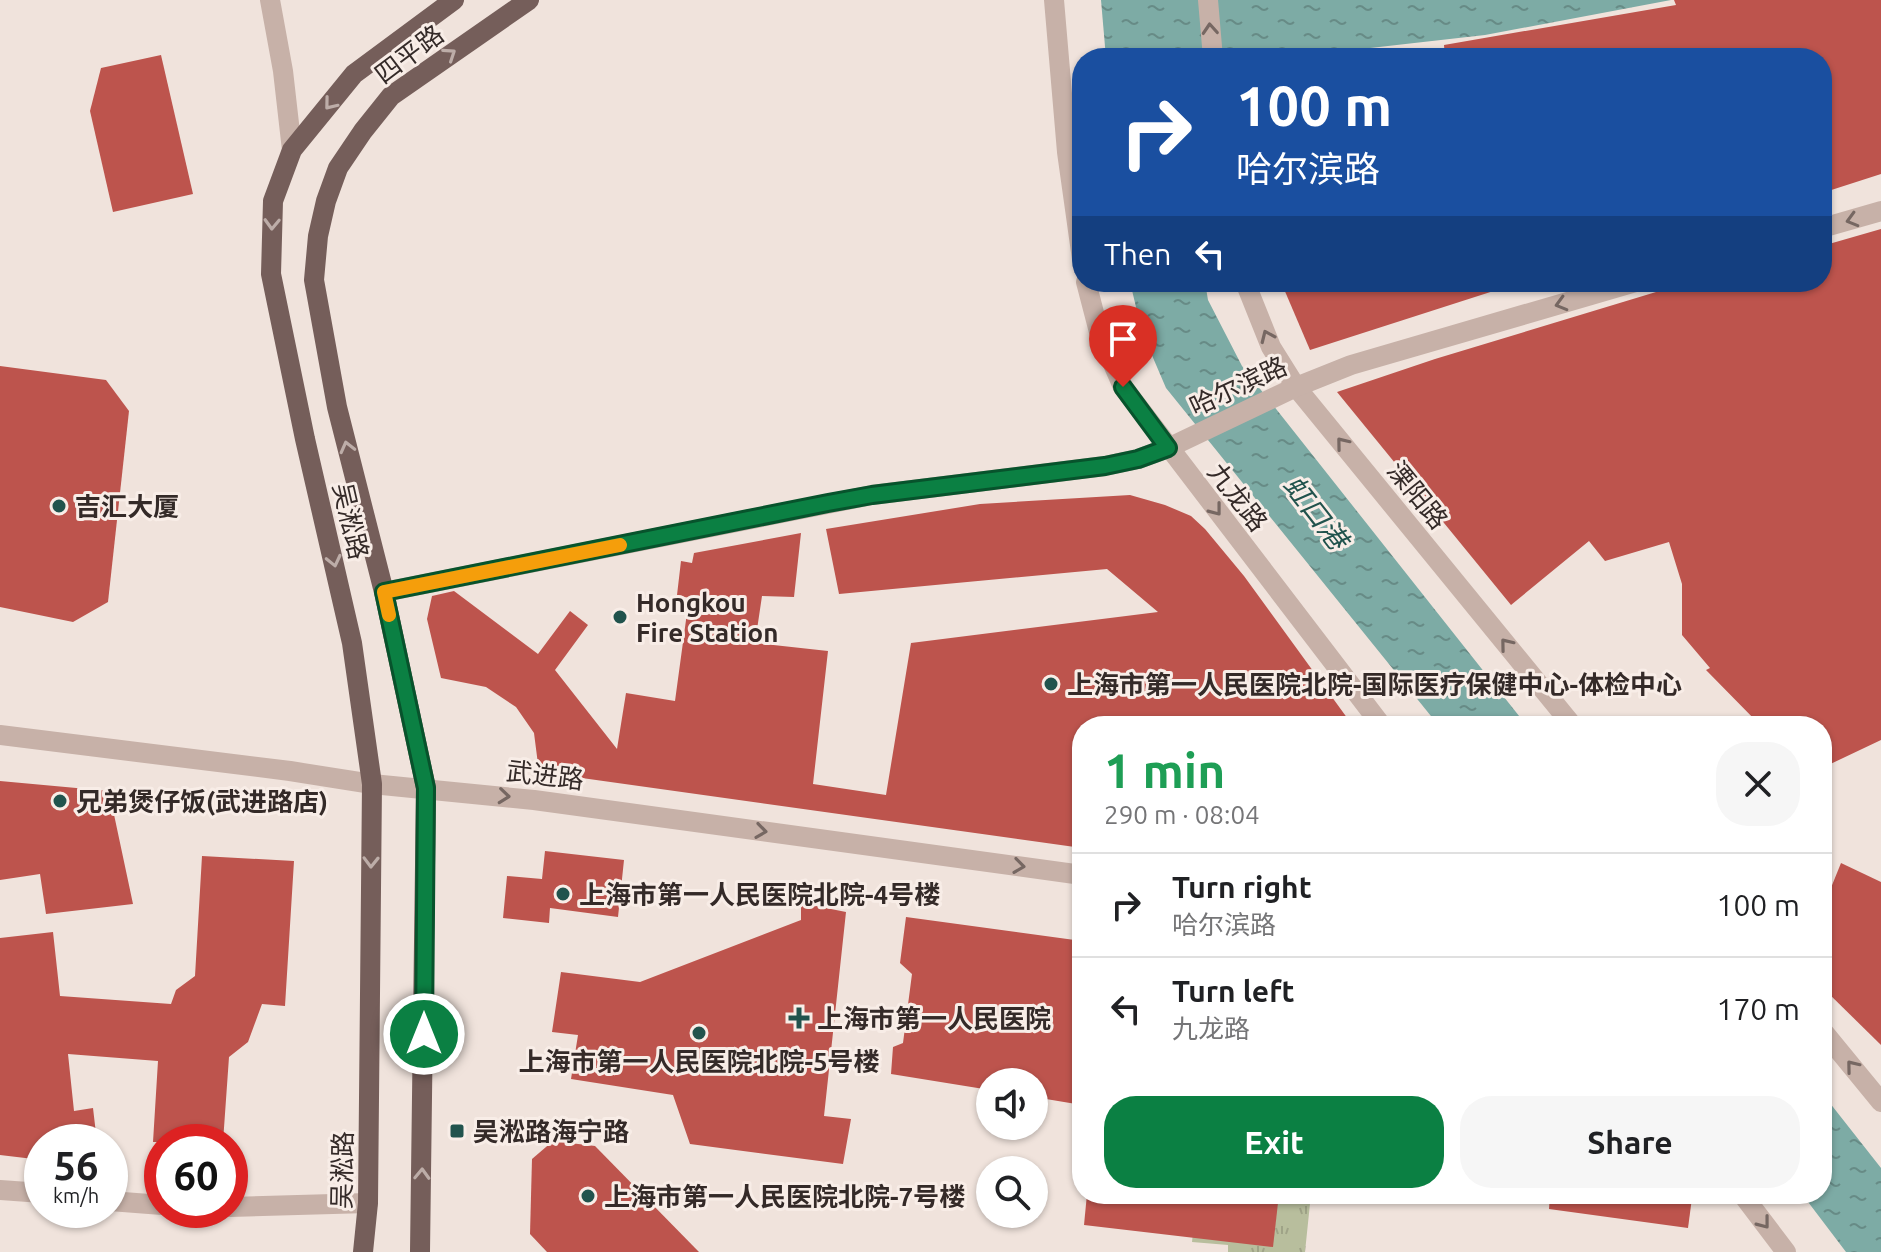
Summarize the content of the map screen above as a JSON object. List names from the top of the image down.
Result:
{
  "streets": {
    "main road": ["四平路", "吴淞路"],
    "street": [
      "哈尔滨路",
      "溧阳路",
      "九龙路",
      "武进路"
    ]
  },
  "crossings": [
    ["四平路", "吴淞路"],
    ["哈尔滨路", "溧阳路"],
    ["哈尔滨路", "九龙路"],
    ["哈尔滨路", "吴淞路"],
    ["吴淞路", "武进路"]
  ],
  "one_way": ["溧阳路", "九龙路", "武进路"],
  "water": ["虹口港"],
  "places": {
    "other": [
      "吉汇大厦",
      "Hongkou Fire Station",
      "上海市第一人民医院北院-国际医疗保健中心-体检中心",
      "兄弟煲仔饭(武进路店)",
      "上海市第一人民医院北院-4号楼",
      "上海市第一人民医院北院-5号楼",
      "上海市第一人民医院北院-7号楼"
    ],
    "health": ["上海市第一人民医院"],
    "transit": ["吴淞路海宁路"]
  },
  "page": {
    "turn": ["100 m", "哈尔滨路"],
    "then": "Then",
    "heading": ["1 min", "290 m · 08:04"],
    "list": [
      {
        "name": "Turn right",
        "note": "哈尔滨路",
        "value": "100 m"
      },
      {
        "name": "Turn left",
        "note": "九龙路",
        "value": "170 m"
      }
    ],
    "buttons": ["Exit", "Share"],
    "speed": "56 km/h",
    "limit": "60"
  }
}
